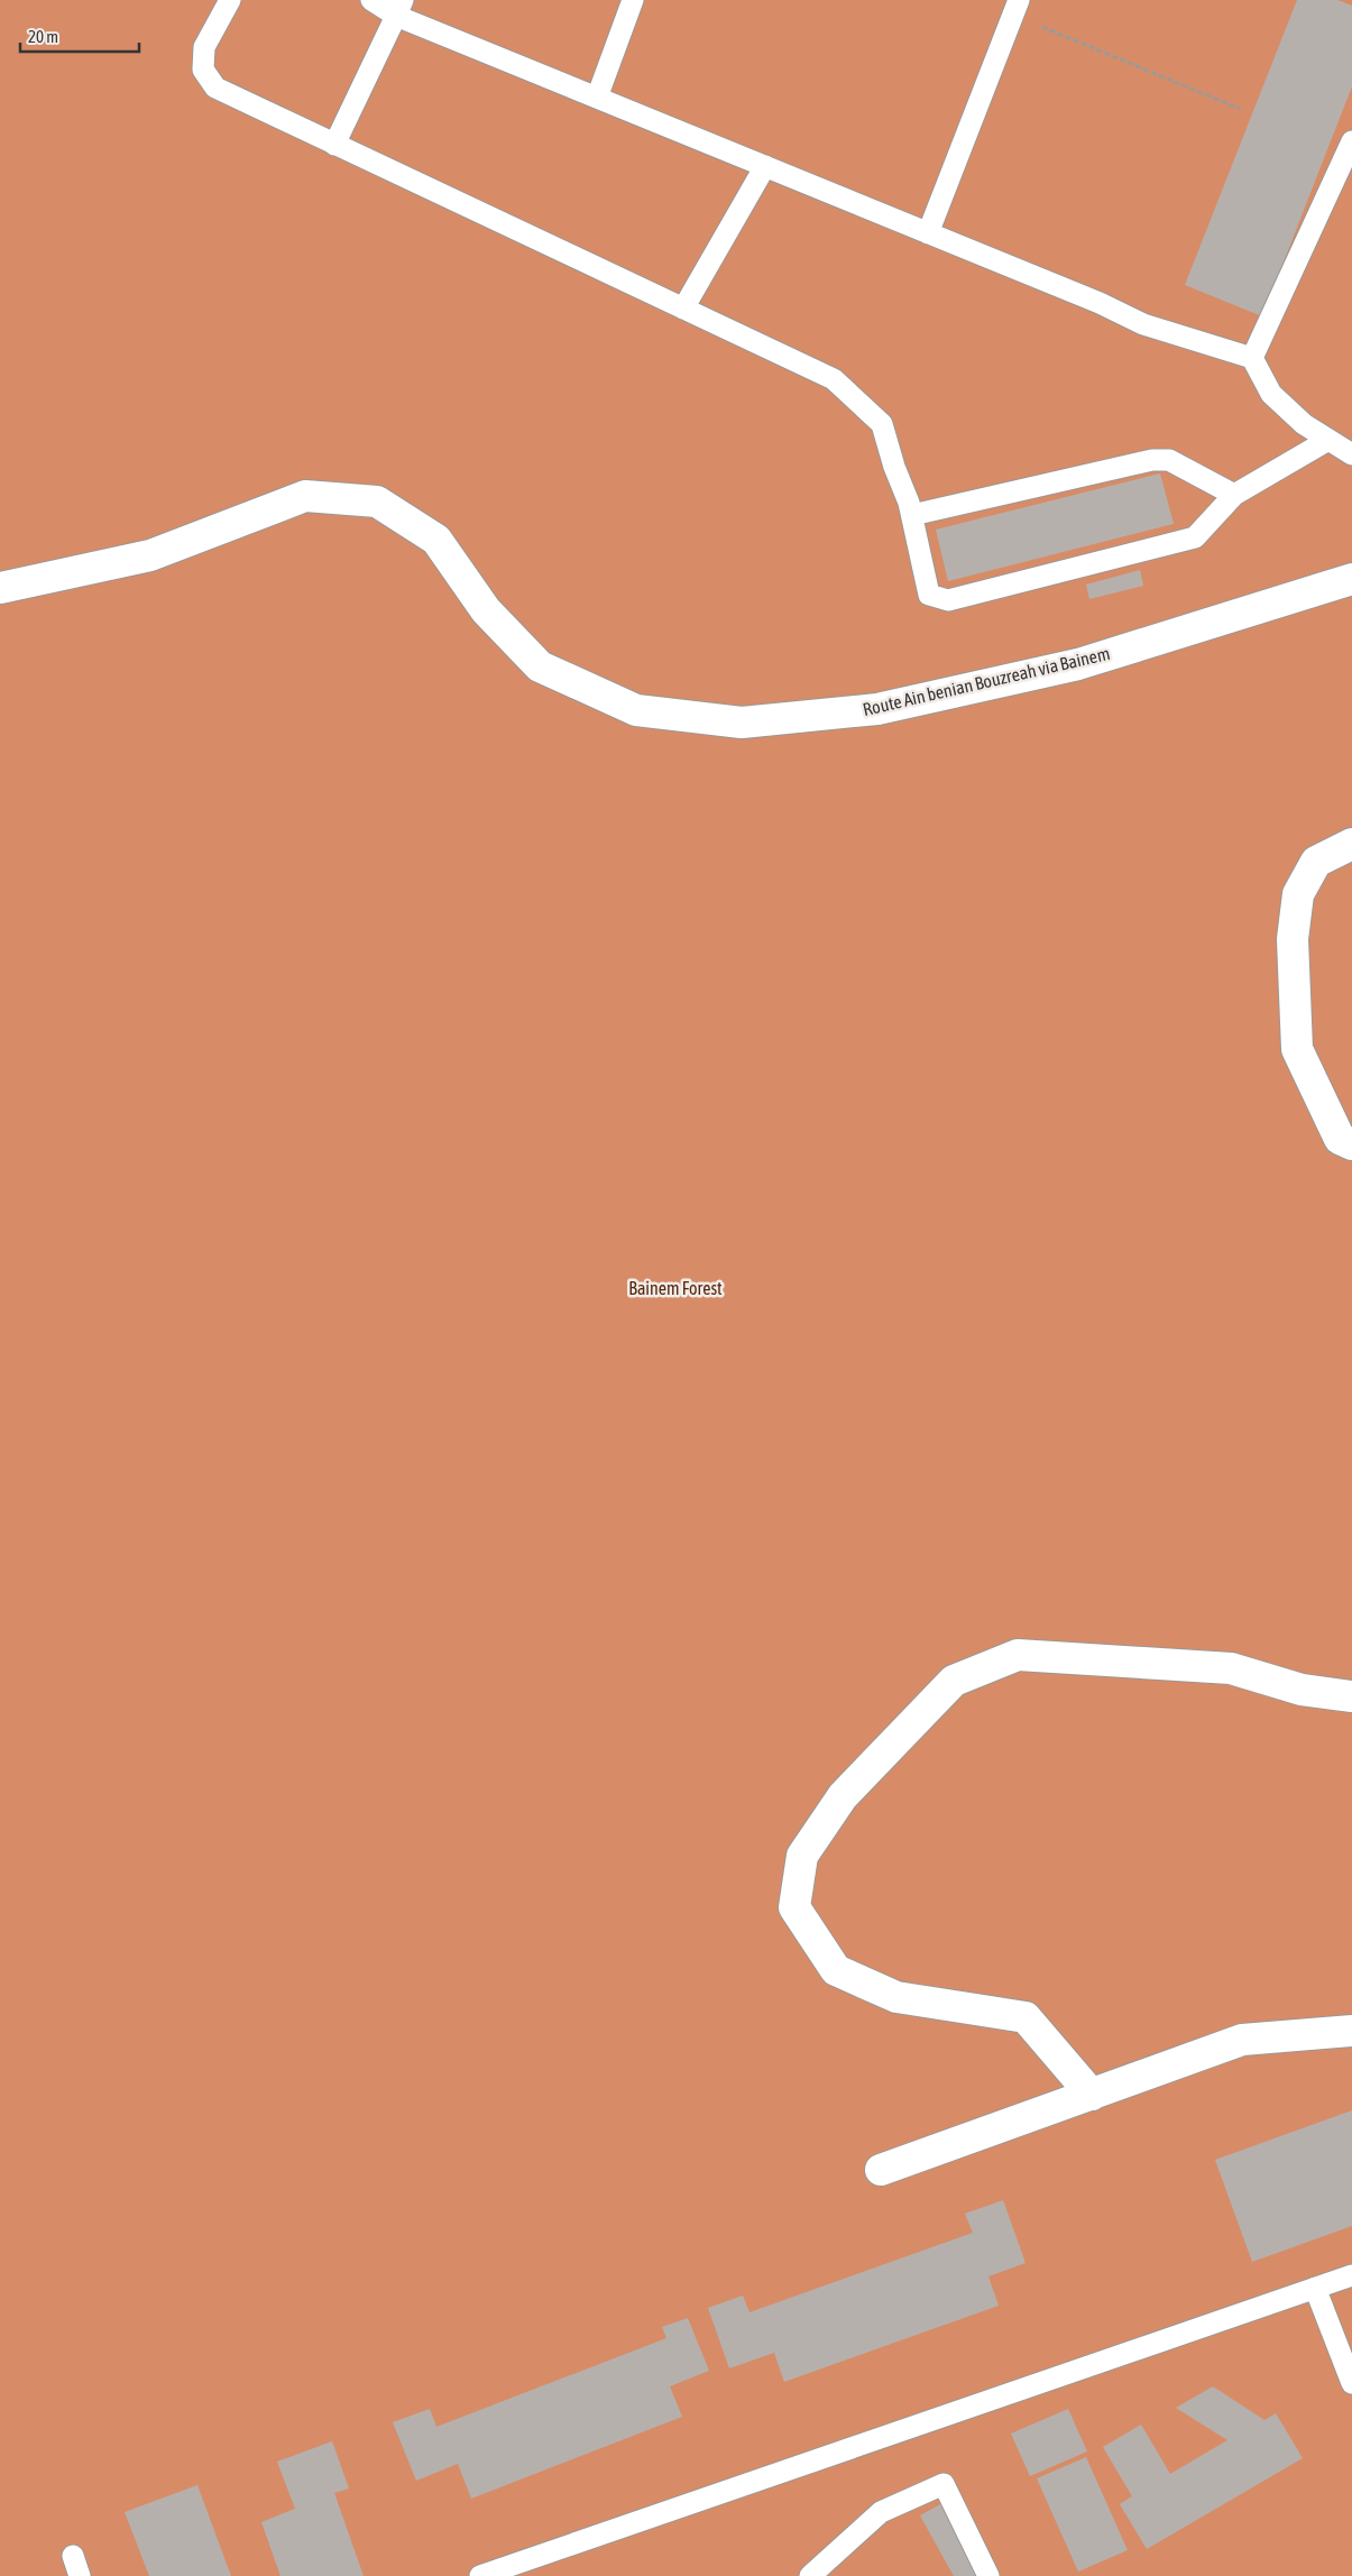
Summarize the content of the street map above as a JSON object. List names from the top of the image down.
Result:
{
  "streets": {
    "street": ["Route Ain benian Bouzreah via Bainem"]
  },
  "parks": ["Bainem Forest"],
  "scale_bar": "20 m"
}
